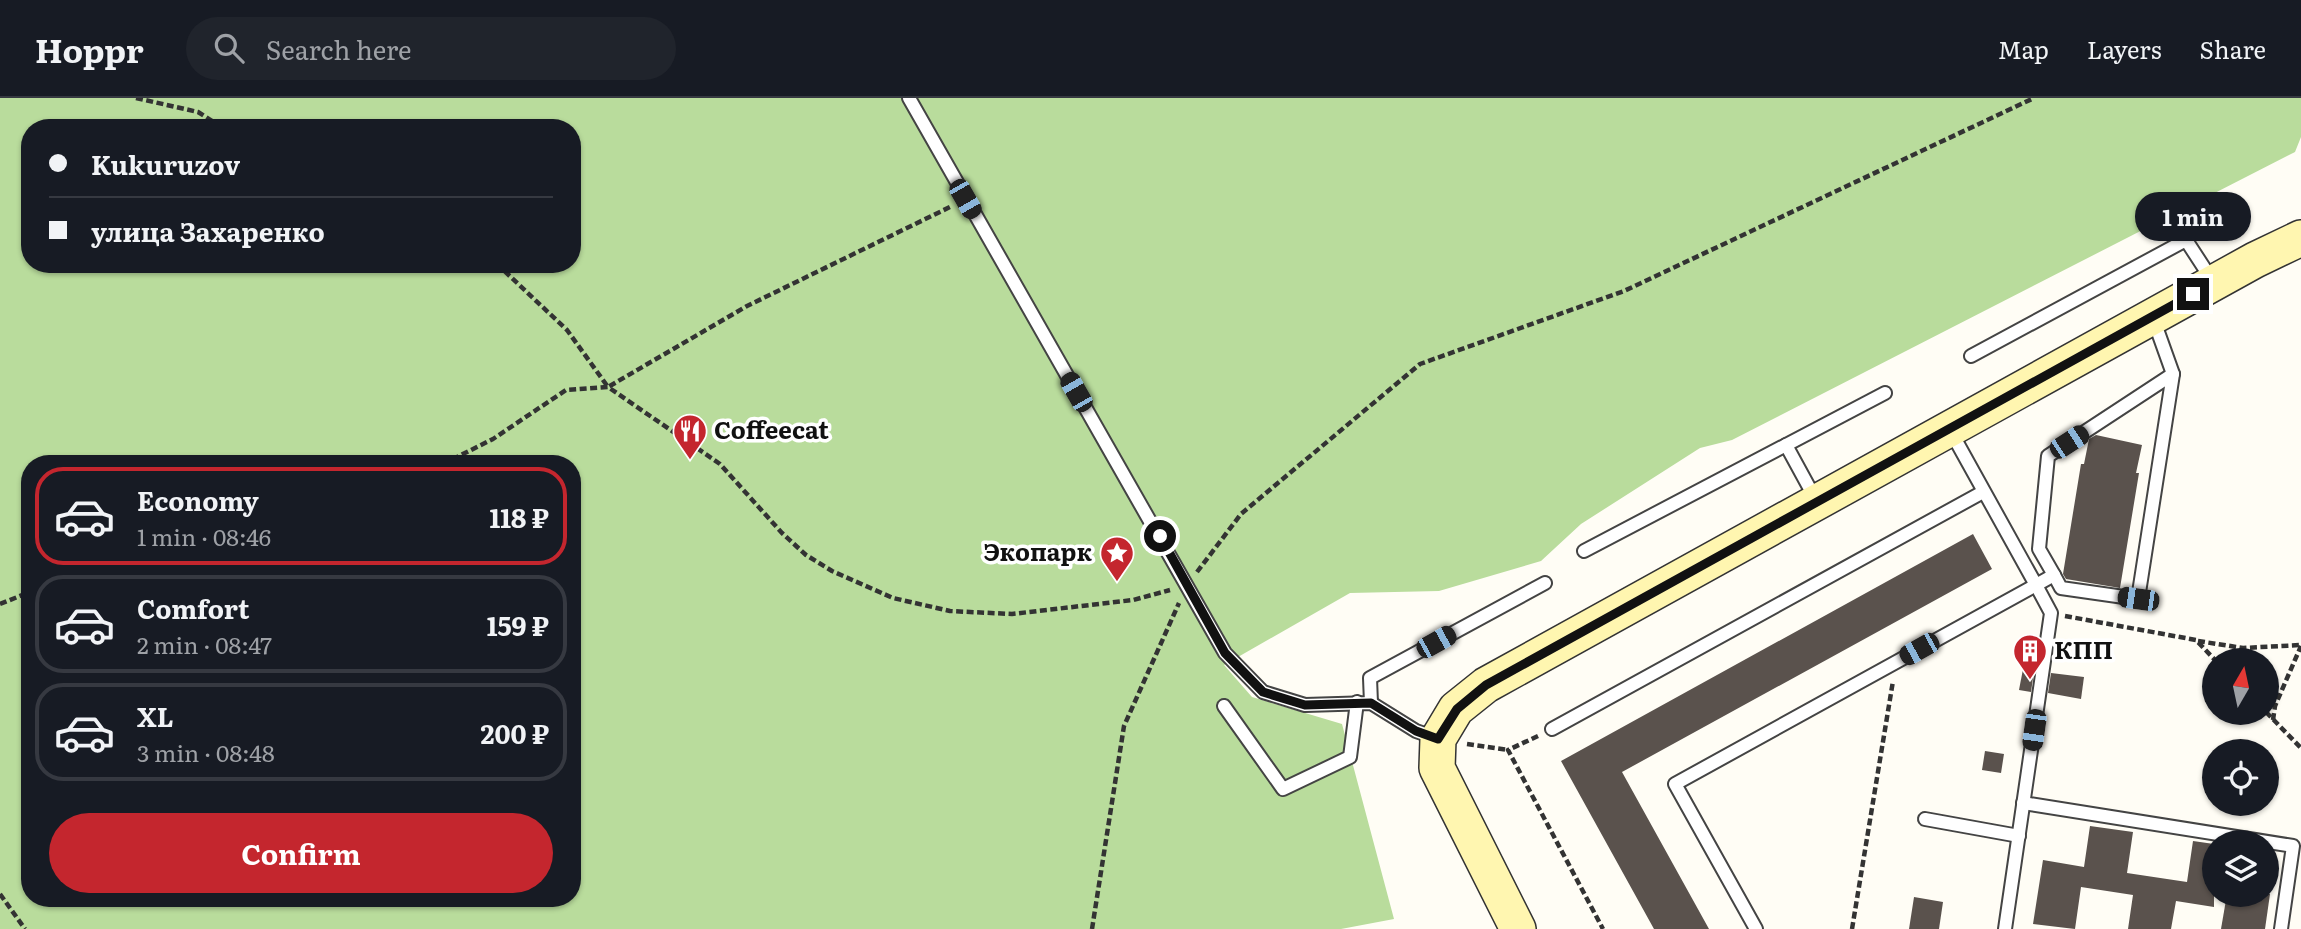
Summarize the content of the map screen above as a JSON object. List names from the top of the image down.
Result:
{
  "places": {
    "restaurant": ["Coffeecat"],
    "place": ["Экопарк"],
    "building": ["КПП"]
  },
  "north": "top",
  "page": {
    "header": "Hoppr",
    "search": "Search here",
    "nav": ["Map", "Layers", "Share"],
    "banner": ["Kukuruzov", "улица Захаренко"],
    "bubble": "1 min",
    "list": [
      {
        "name": "Economy",
        "note": "1 min · 08:46",
        "value": "118 ₽"
      },
      {
        "name": "Comfort",
        "note": "2 min · 08:47",
        "value": "159 ₽"
      },
      {
        "name": "XL",
        "note": "3 min · 08:48",
        "value": "200 ₽"
      }
    ],
    "buttons": "Confirm"
  }
}
